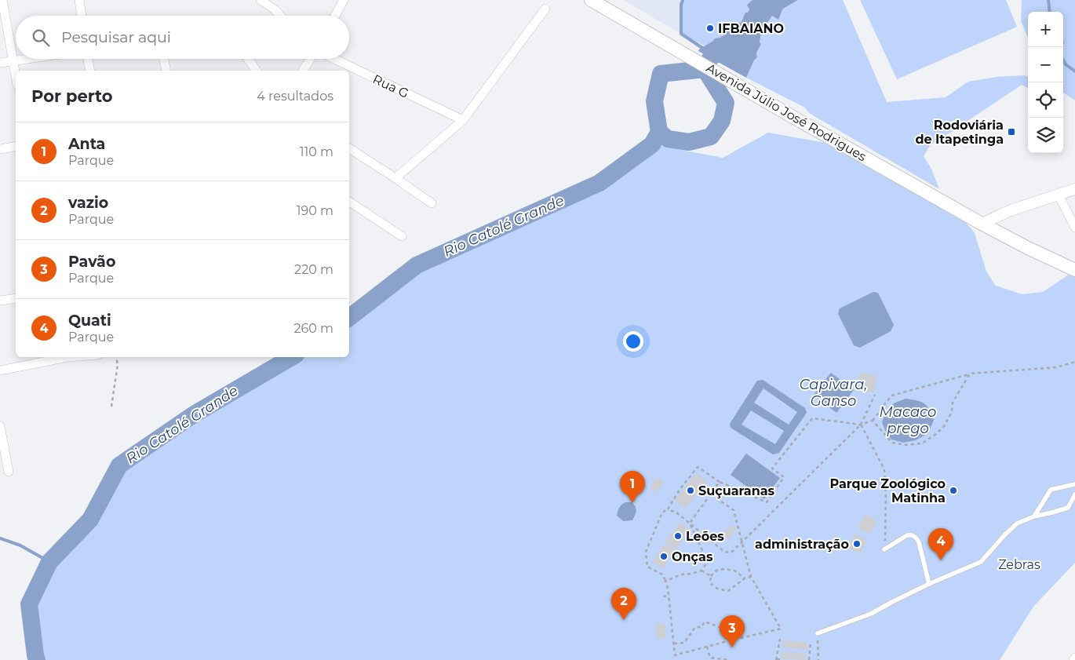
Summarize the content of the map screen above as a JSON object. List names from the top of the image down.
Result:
{
  "streets": {
    "main road": ["Avenida Júlio José Rodrigues"],
    "street": ["Rua G"]
  },
  "water": ["Rio Catolé Grande", "Capivara, Ganso", "Macaco prego"],
  "parks": ["Zebras"],
  "places": {
    "other": [
      "IFBAIANO",
      "Suçuaranas",
      "Parque Zoológico Matinha",
      "Leões",
      "administração",
      "Onças"
    ],
    "transit": ["Rodoviária de Itapetinga"]
  },
  "page": {
    "map_buttons": ["+", "−"],
    "search": "Pesquisar aqui",
    "heading": ["Por perto", "4 resultados"],
    "list": [
      {
        "mark": "1",
        "name": "Anta",
        "note": "Parque",
        "value": "110 m"
      },
      {
        "mark": "2",
        "name": "vazio",
        "note": "Parque",
        "value": "190 m"
      },
      {
        "mark": "3",
        "name": "Pavão",
        "note": "Parque",
        "value": "220 m"
      },
      {
        "mark": "4",
        "name": "Quati",
        "note": "Parque",
        "value": "260 m"
      }
    ],
    "pins": [
      "1",
      "4",
      "2",
      "3"
    ]
  }
}
